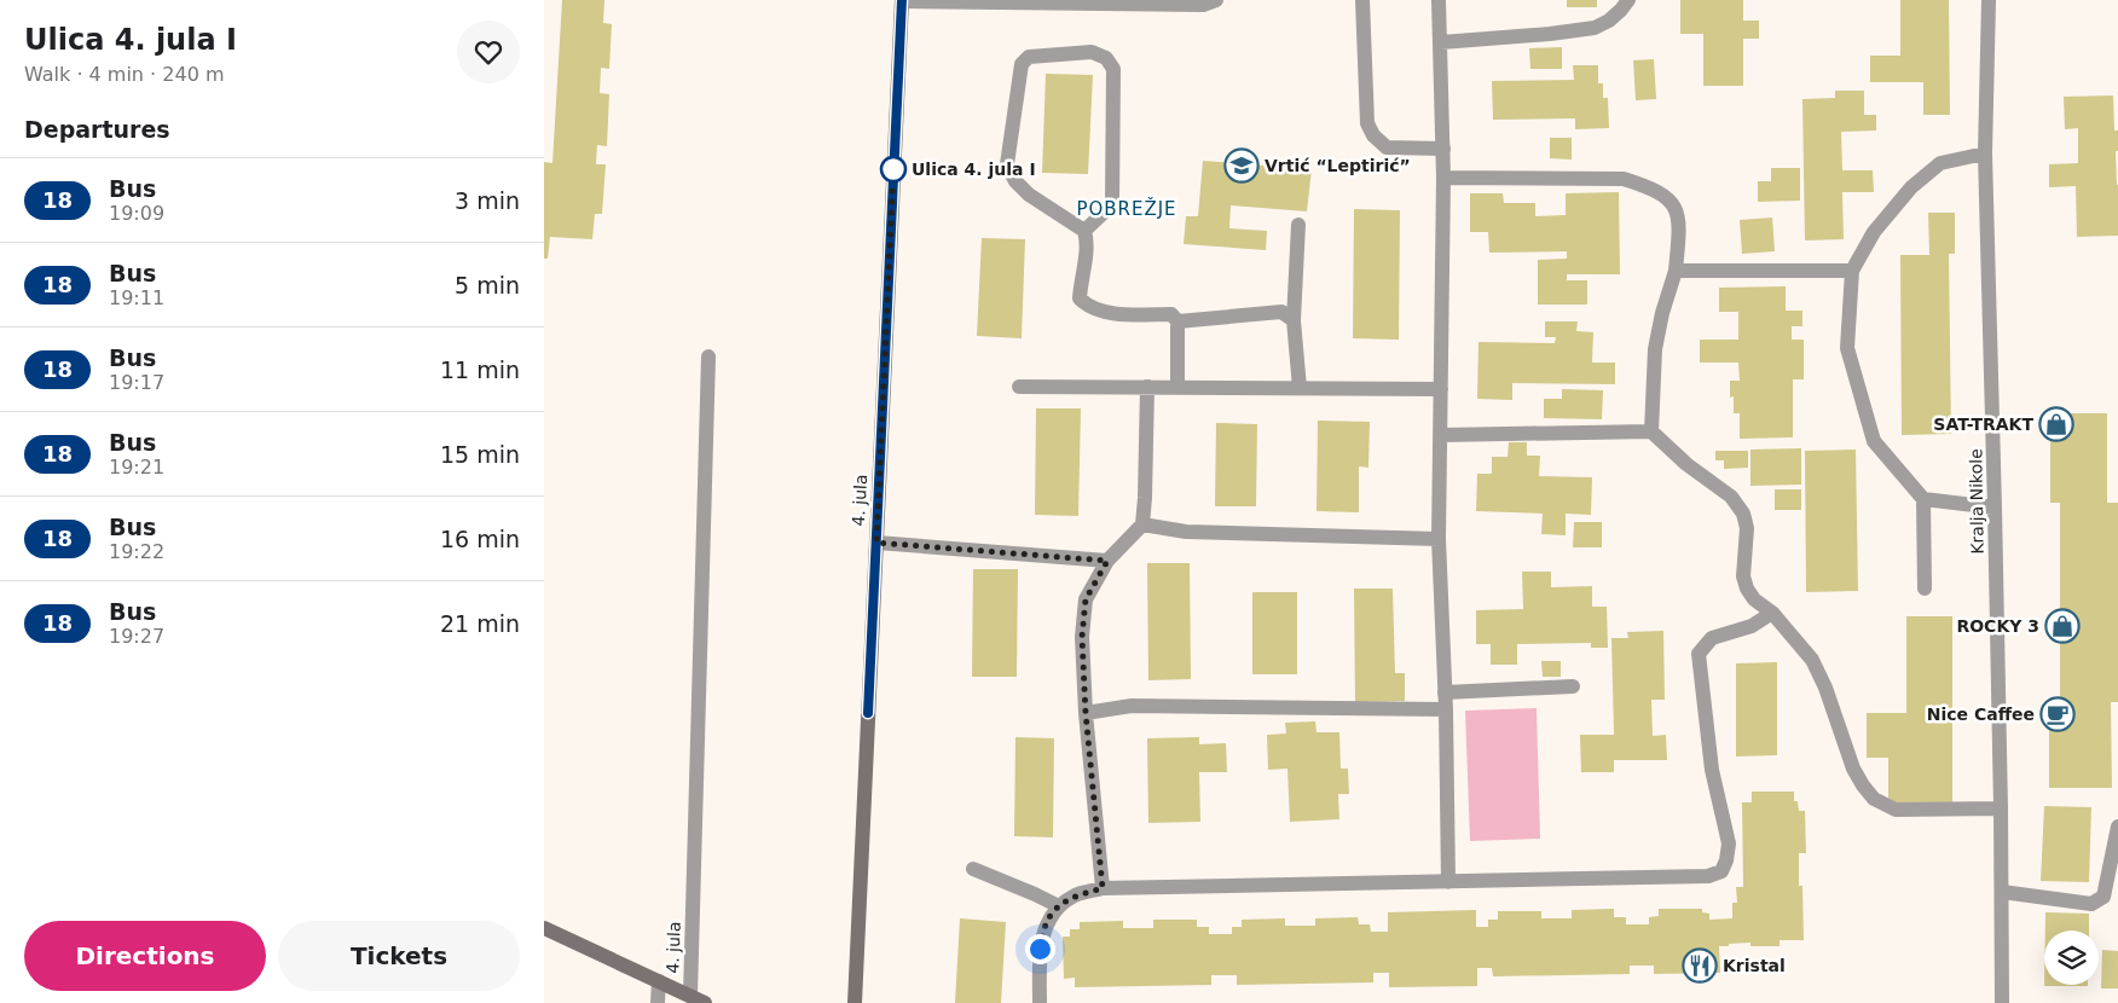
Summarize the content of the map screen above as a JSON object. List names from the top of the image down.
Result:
{
  "streets": {
    "main road": ["4. jula"],
    "street": ["Kralja Nikole"]
  },
  "districts": ["POBREŽJE"],
  "places": {
    "school or university": ["Vrtić “Leptirić”"],
    "other": ["Ulica 4. jula I"],
    "shop": ["SAT-TRAKT", "ROCKY 3"],
    "cafe": ["Nice Caffee"],
    "restaurant": ["Kristal"]
  },
  "lines": ["bus line 18"],
  "page": {
    "heading": [
      ["Ulica 4. jula I", "Walk · 4 min · 240 m"],
      "Departures"
    ],
    "list": [
      {
        "mark": "18",
        "name": "Bus",
        "note": "19:09",
        "value": "3 min"
      },
      {
        "mark": "18",
        "name": "Bus",
        "note": "19:11",
        "value": "5 min"
      },
      {
        "mark": "18",
        "name": "Bus",
        "note": "19:17",
        "value": "11 min"
      },
      {
        "mark": "18",
        "name": "Bus",
        "note": "19:21",
        "value": "15 min"
      },
      {
        "mark": "18",
        "name": "Bus",
        "note": "19:22",
        "value": "16 min"
      },
      {
        "mark": "18",
        "name": "Bus",
        "note": "19:27",
        "value": "21 min"
      }
    ],
    "buttons": ["Directions", "Tickets"]
  }
}
